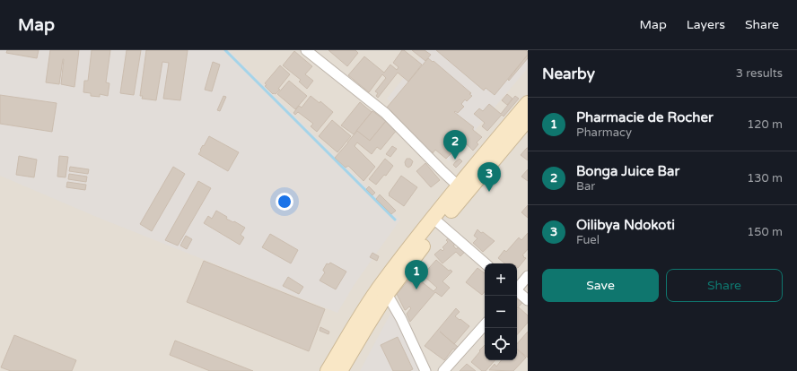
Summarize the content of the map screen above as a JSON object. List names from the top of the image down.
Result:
{
  "page": {
    "header": "Map",
    "nav": ["Map", "Layers", "Share"],
    "heading": ["Nearby", "3 results"],
    "list": [
      {
        "mark": "1",
        "name": "Pharmacie de Rocher",
        "note": "Pharmacy",
        "value": "120 m"
      },
      {
        "mark": "2",
        "name": "Bonga Juice Bar",
        "note": "Bar",
        "value": "130 m"
      },
      {
        "mark": "3",
        "name": "Oilibya Ndokoti",
        "note": "Fuel",
        "value": "150 m"
      }
    ],
    "pins": ["2", "3", "1"],
    "buttons": ["Save", "Share"],
    "map_buttons": ["+", "−"]
  }
}
